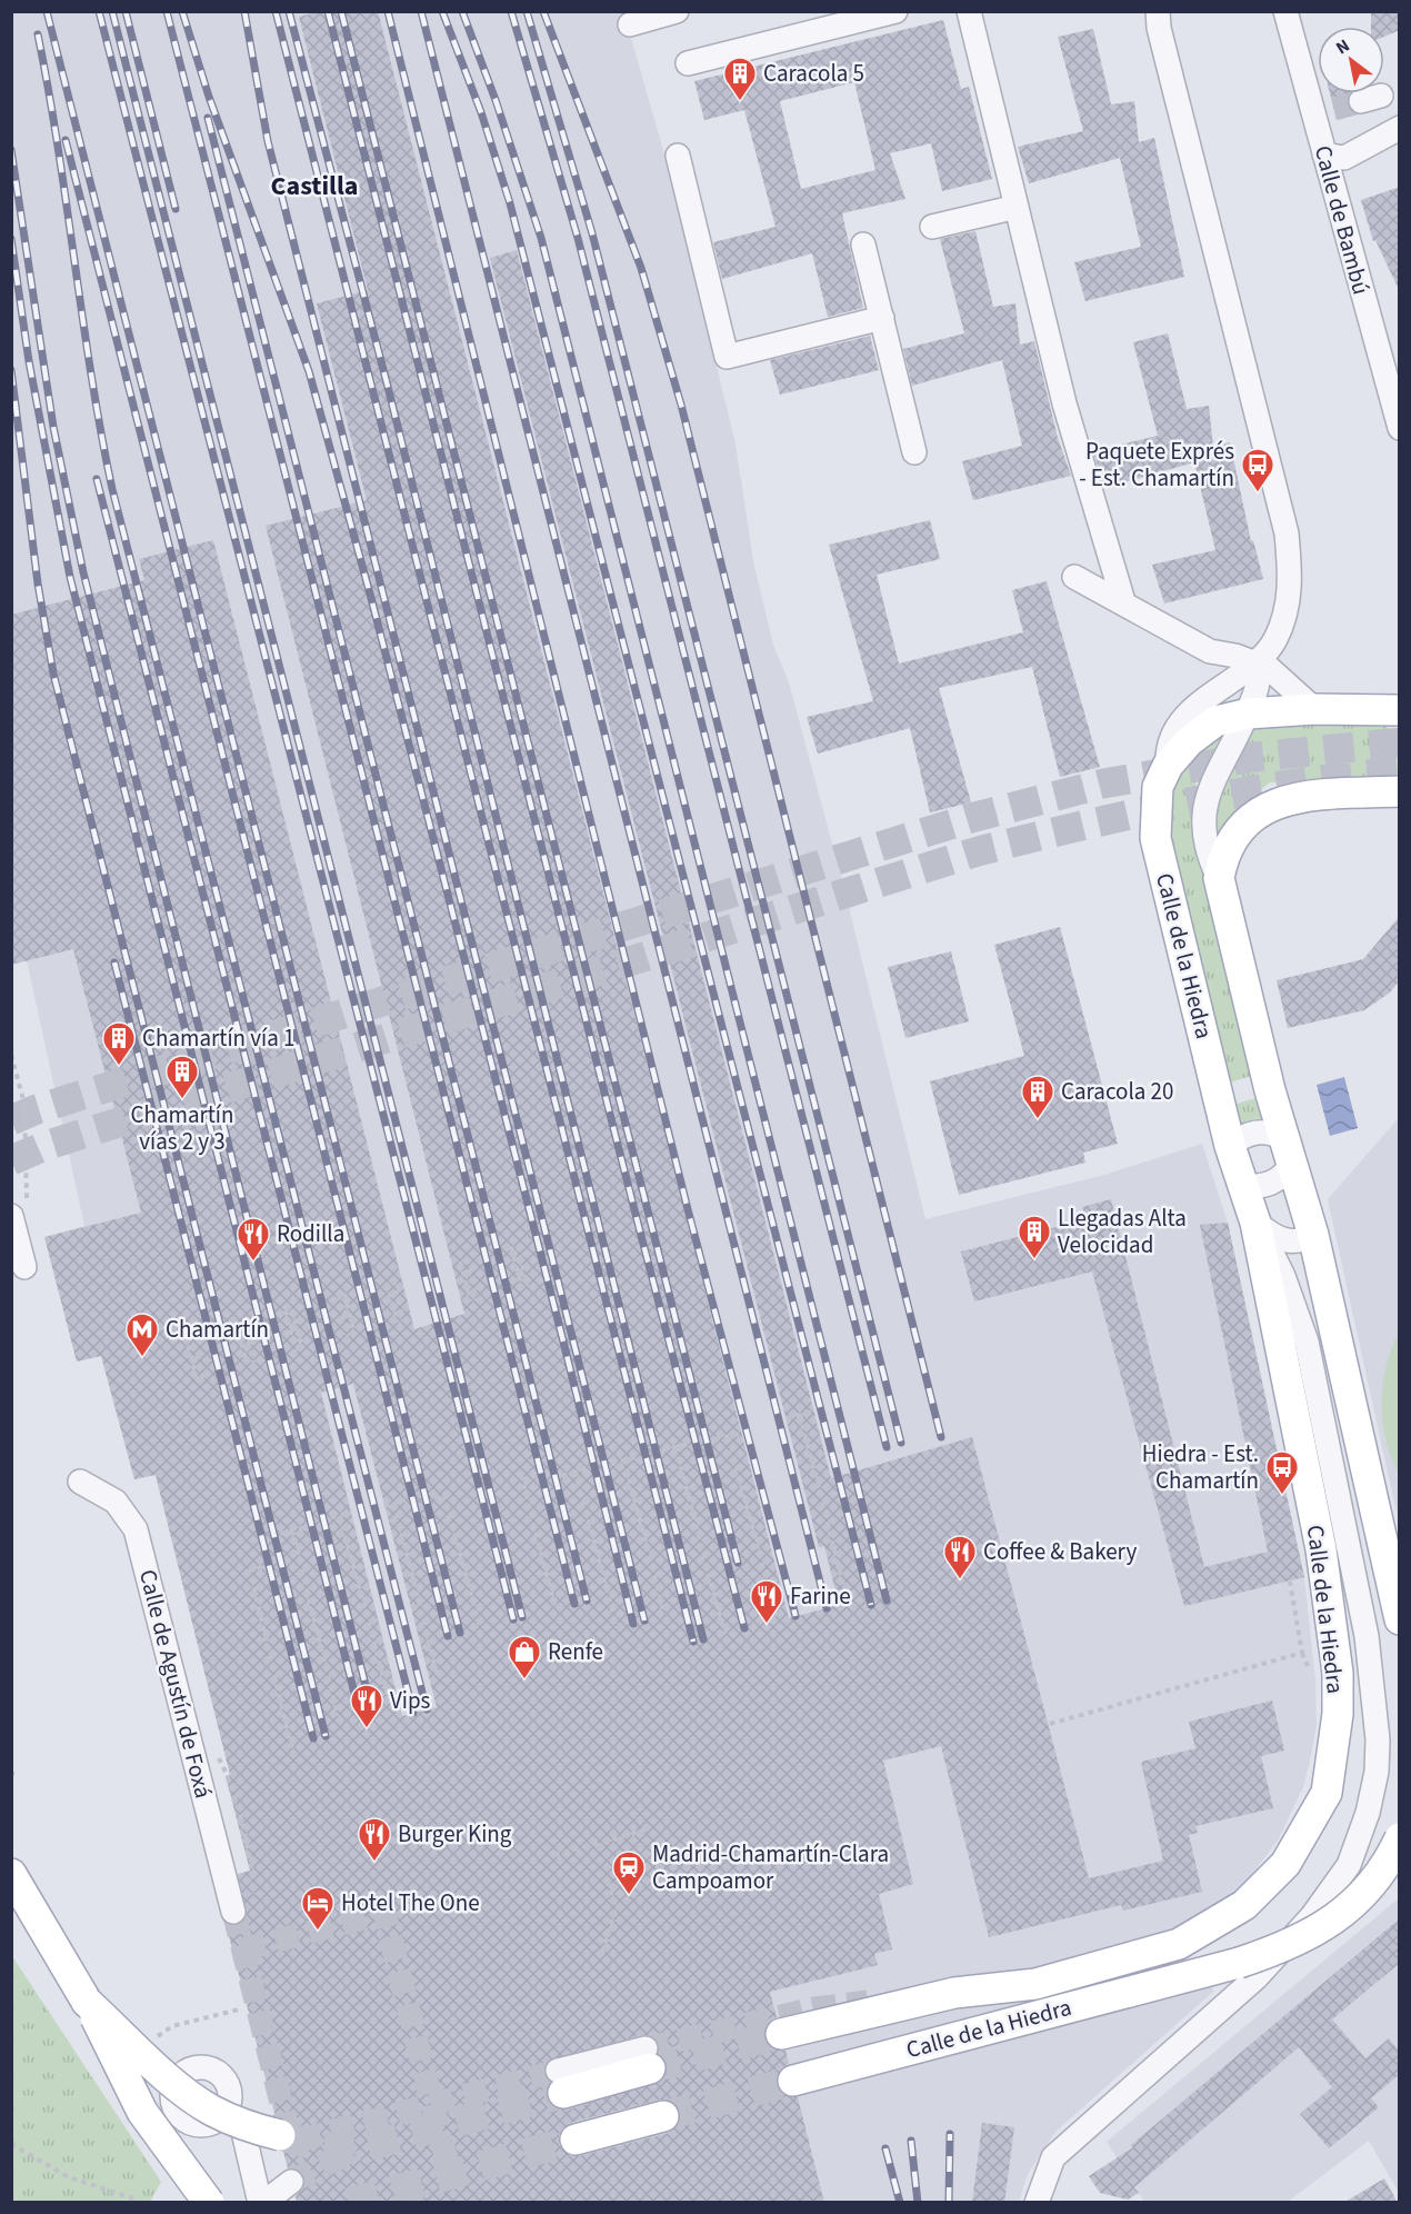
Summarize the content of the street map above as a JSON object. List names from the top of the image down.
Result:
{
  "streets": {
    "main road": ["Calle de la Hiedra"],
    "street": ["Calle de Bambú", "Calle de Agustín de Foxá"]
  },
  "districts": ["Castilla"],
  "places": {
    "building": [
      "Caracola 5",
      "Chamartín vía 1",
      "Chamartín vías 2 y 3",
      "Caracola 20",
      "Llegadas Alta Velocidad"
    ],
    "bus stop": ["Paquete Exprés - Est. Chamartín", "Hiedra - Est. Chamartín"],
    "restaurant": [
      "Rodilla",
      "Coffee & Bakery",
      "Farine",
      "Vips",
      "Burger King"
    ],
    "metro station": ["Chamartín"],
    "shop": ["Renfe"],
    "station": ["Madrid-Chamartín-Clara Campoamor"],
    "hotel": ["Hotel The One"]
  },
  "north": "top left"
}
